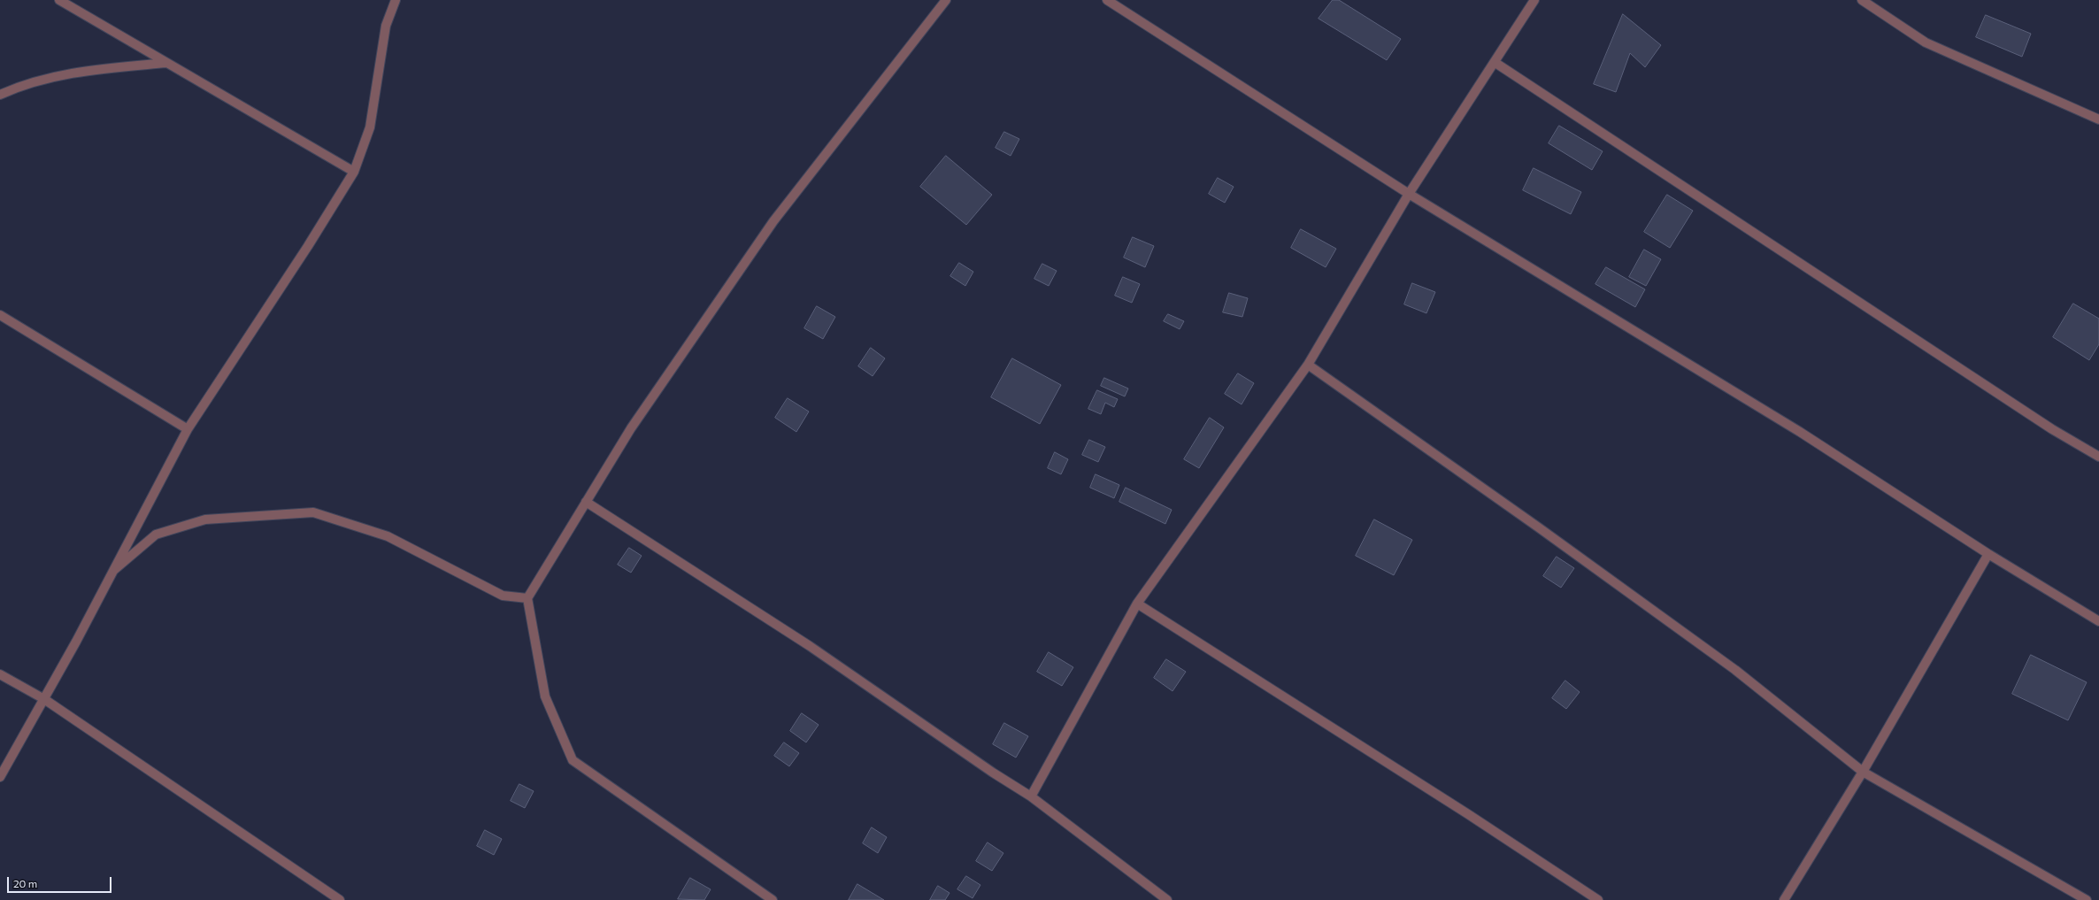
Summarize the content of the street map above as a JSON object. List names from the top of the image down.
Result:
{
  "scale_bar": "20 m"
}
